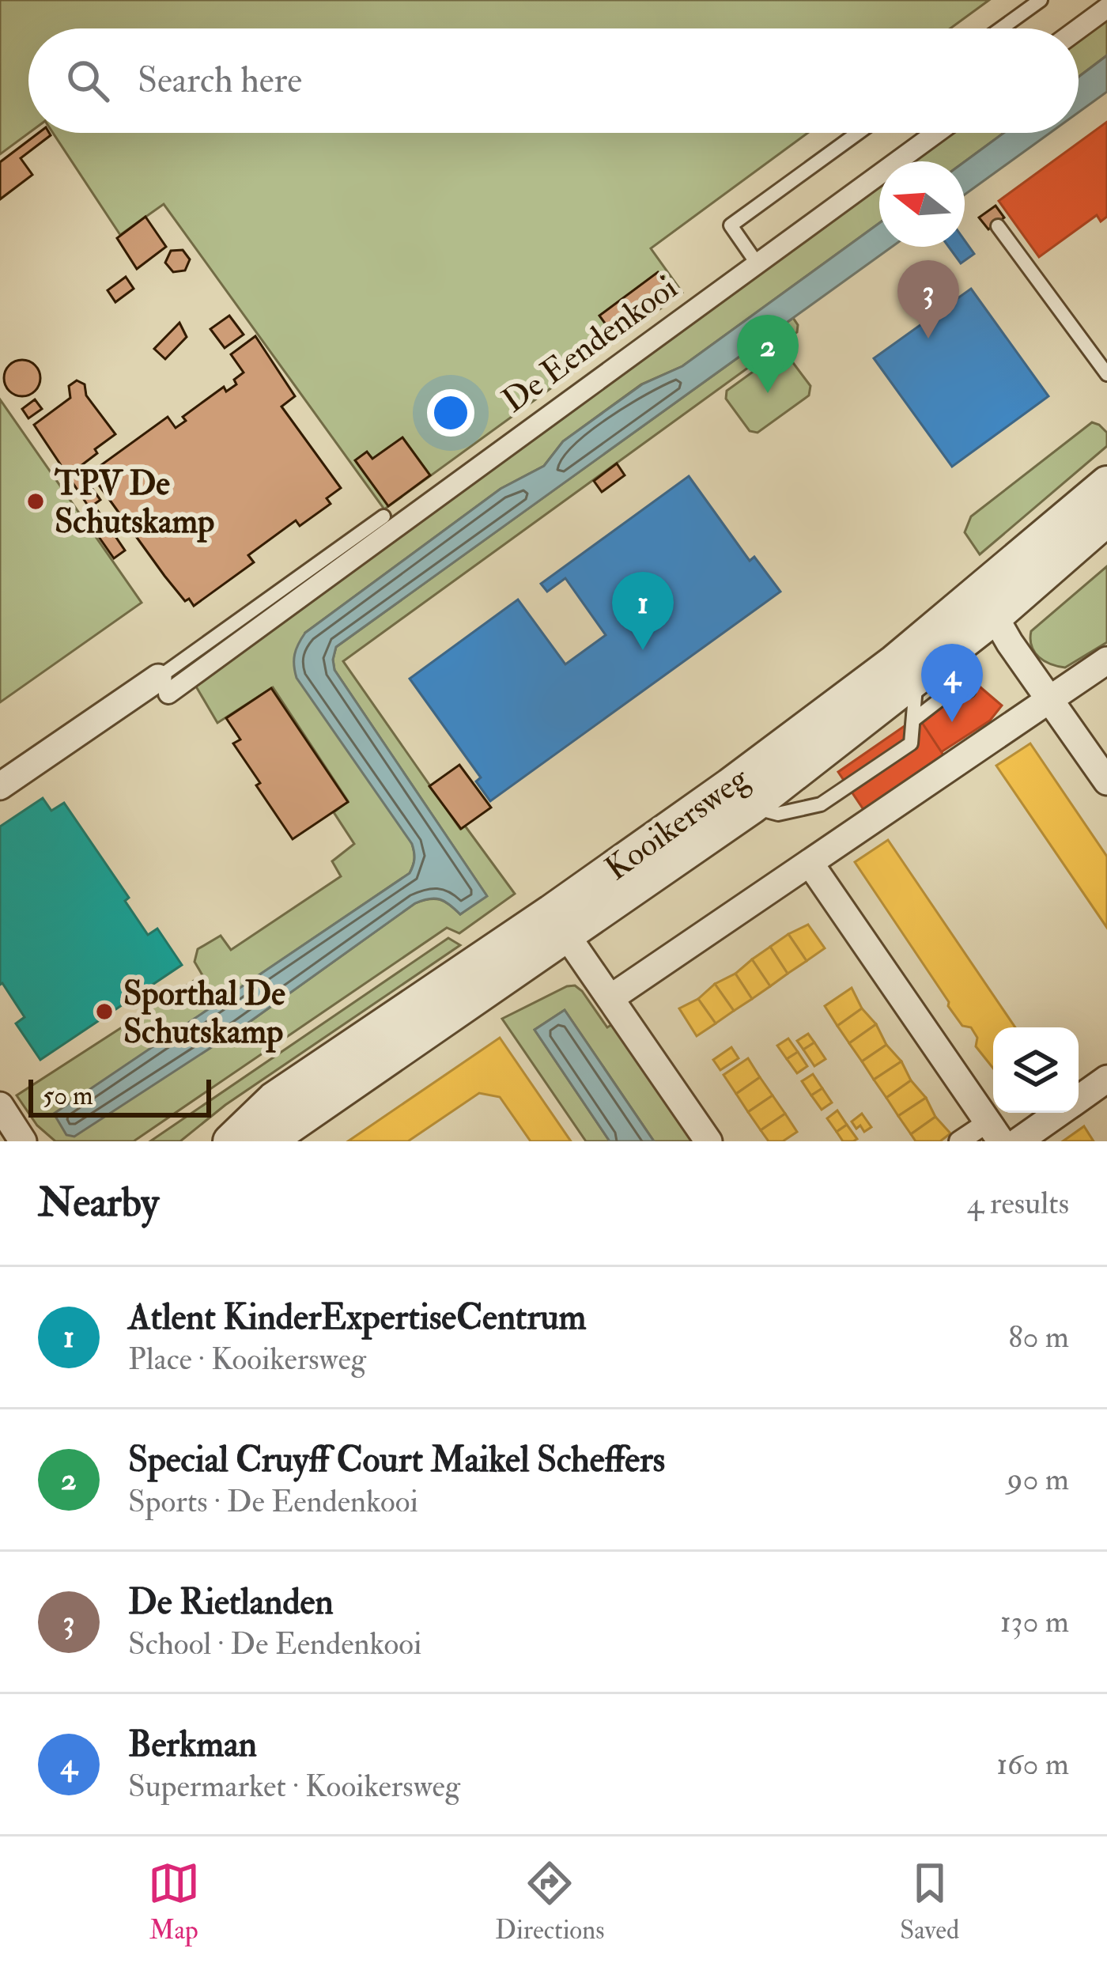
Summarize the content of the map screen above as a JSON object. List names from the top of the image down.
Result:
{
  "streets": {
    "street": ["De Eendenkooi", "Kooikersweg"]
  },
  "places": ["TPV De Schutskamp", "Sporthal De Schutskamp"],
  "scale_bar": "50 m",
  "north": "left",
  "page": {
    "search": "Search here",
    "pins": [
      "3",
      "2",
      "1",
      "4"
    ],
    "scale": "50 m",
    "heading": ["Nearby", "4 results"],
    "list": [
      {
        "mark": "1",
        "name": "Atlent KinderExpertiseCentrum",
        "note": "Place · Kooikersweg",
        "value": "80 m"
      },
      {
        "mark": "2",
        "name": "Special Cruyff Court Maikel Scheffers",
        "note": "Sports · De Eendenkooi",
        "value": "90 m"
      },
      {
        "mark": "3",
        "name": "De Rietlanden",
        "note": "School · De Eendenkooi",
        "value": "130 m"
      },
      {
        "mark": "4",
        "name": "Berkman",
        "note": "Supermarket · Kooikersweg",
        "value": "160 m"
      }
    ],
    "nav": ["Map", "Directions", "Saved"]
  }
}
